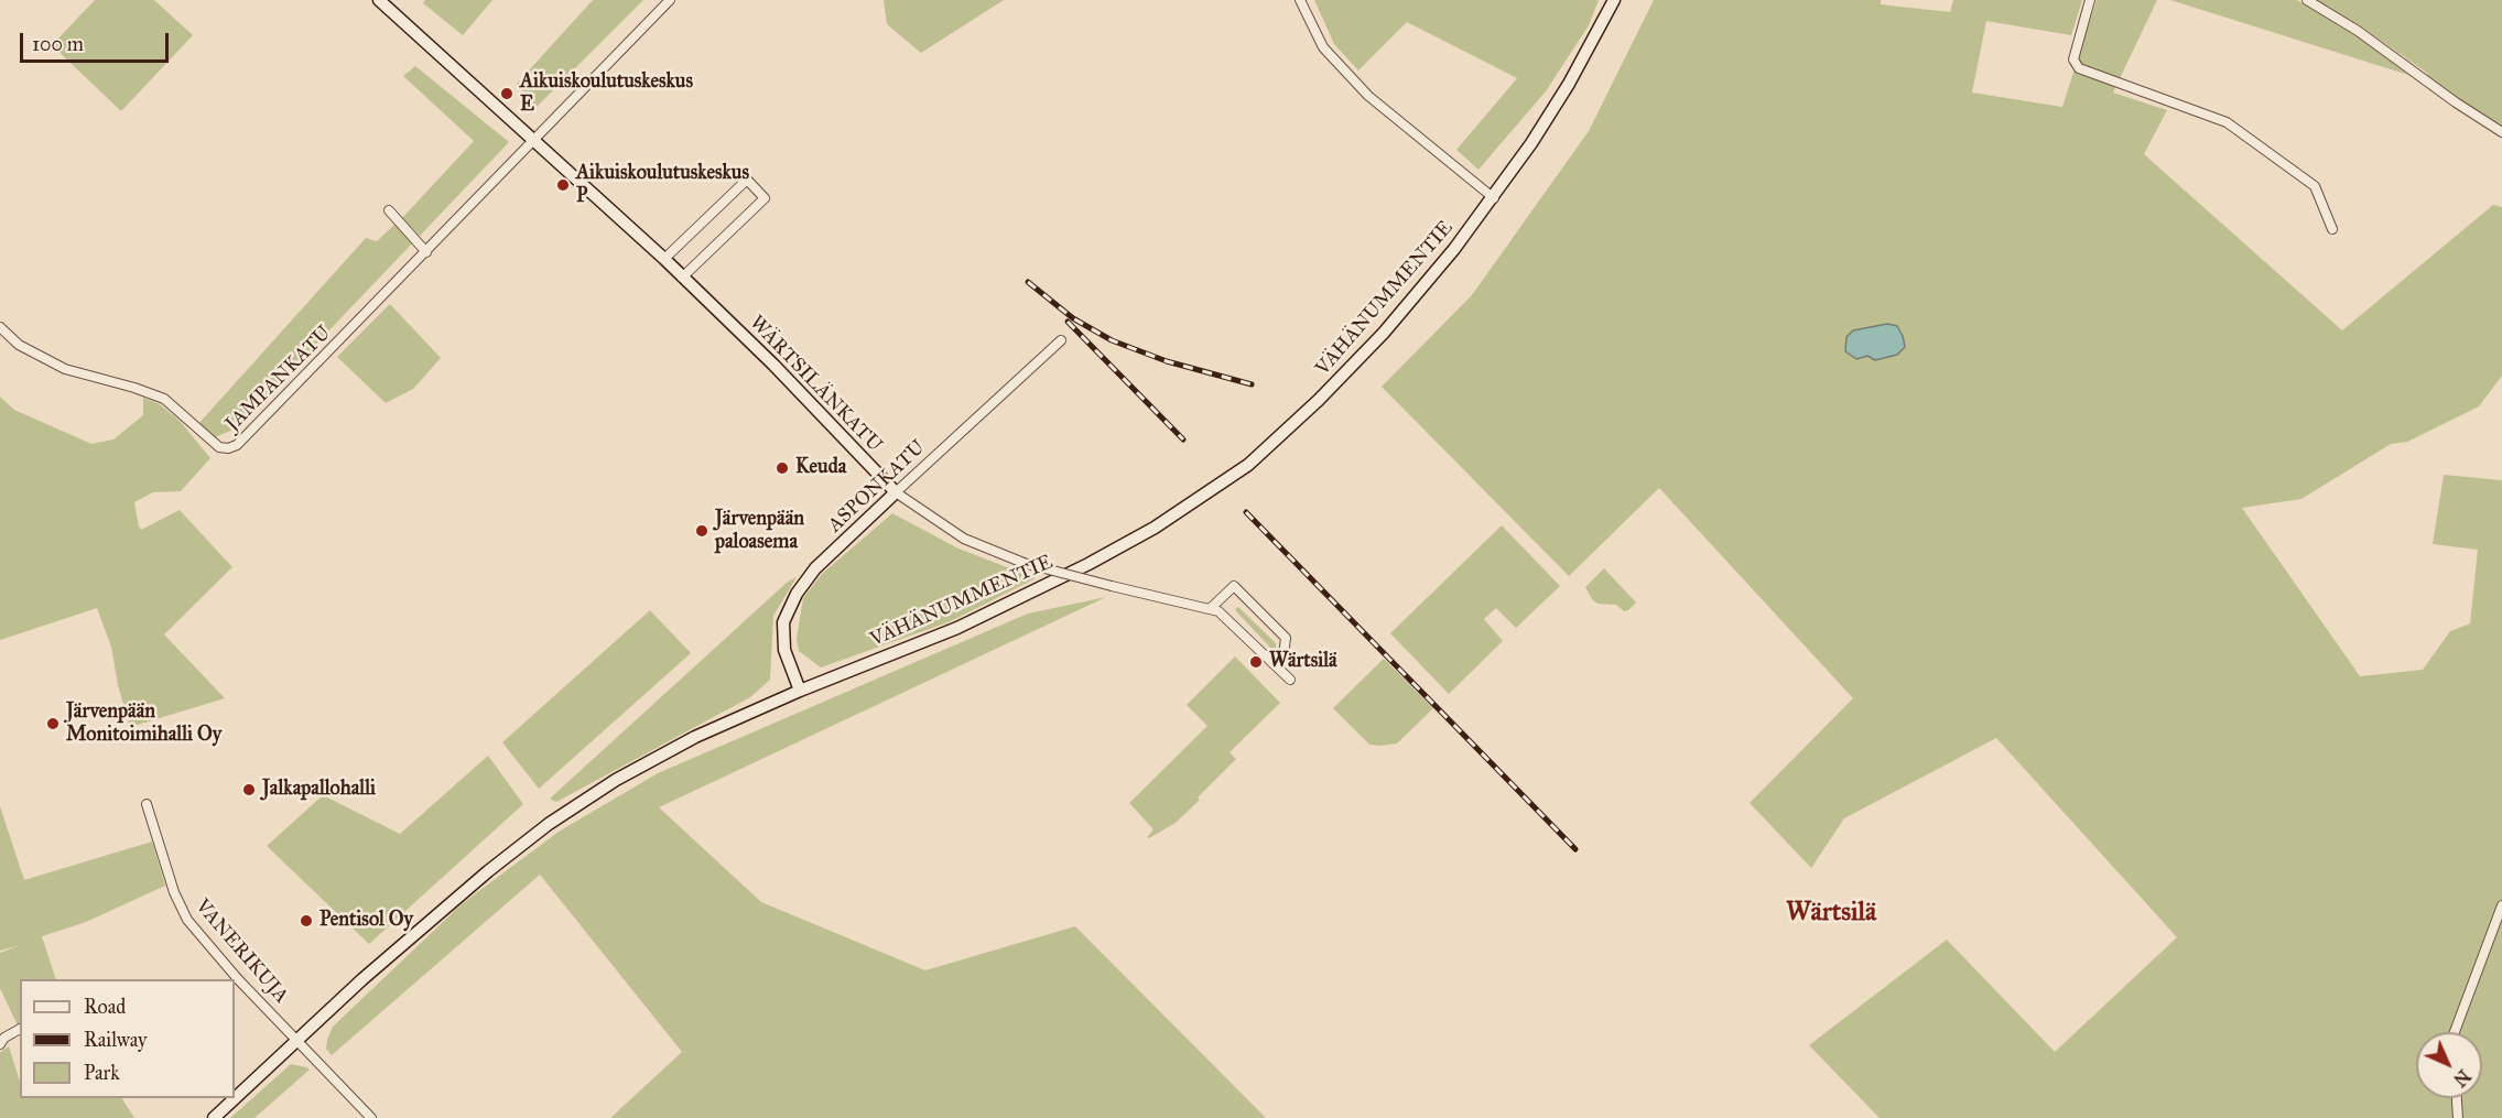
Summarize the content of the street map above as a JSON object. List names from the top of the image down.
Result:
{
  "streets": {
    "main road": ["VÄHÄNUMMENTIE", "WÄRTSILÄNKATU", "ASPONKATU"],
    "street": ["JAMPANKATU", "VANERIKUJA"]
  },
  "crossings": [
    ["VÄHÄNUMMENTIE", "ASPONKATU"],
    ["VÄHÄNUMMENTIE", "VANERIKUJA"],
    ["JAMPANKATU", "WÄRTSILÄNKATU"],
    ["WÄRTSILÄNKATU", "ASPONKATU"]
  ],
  "districts": ["Wärtsilä"],
  "places": [
    "Aikuiskoulutuskeskus E",
    "Aikuiskoulutuskeskus P",
    "Keuda",
    "Järvenpään paloasema",
    "Wärtsilä",
    "Järvenpään Monitoimihalli Oy",
    "Jalkapallohalli",
    "Pentisol Oy"
  ],
  "legend": ["Road", "Railway", "Park"],
  "scale_bar": "100 m",
  "north": "bottom right"
}
